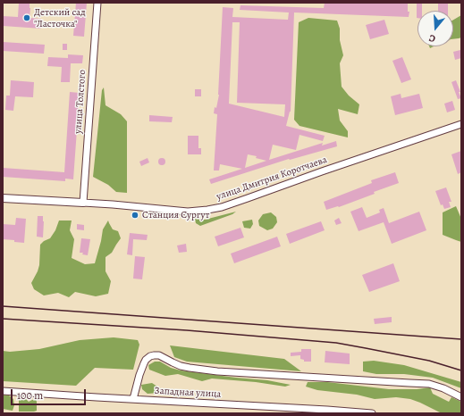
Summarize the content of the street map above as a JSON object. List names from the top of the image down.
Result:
{
  "streets": {
    "street": ["улица Толстого", "улица Дмитрия Коротчаева", "Западная улица"]
  },
  "crossings": [
    ["улица Толстого", "улица Дмитрия Коротчаева"]
  ],
  "places": ["Детский сад \"Ласточка\"", "Станция Сургут"],
  "scale_bar": "100 m",
  "north": "bottom"
}
